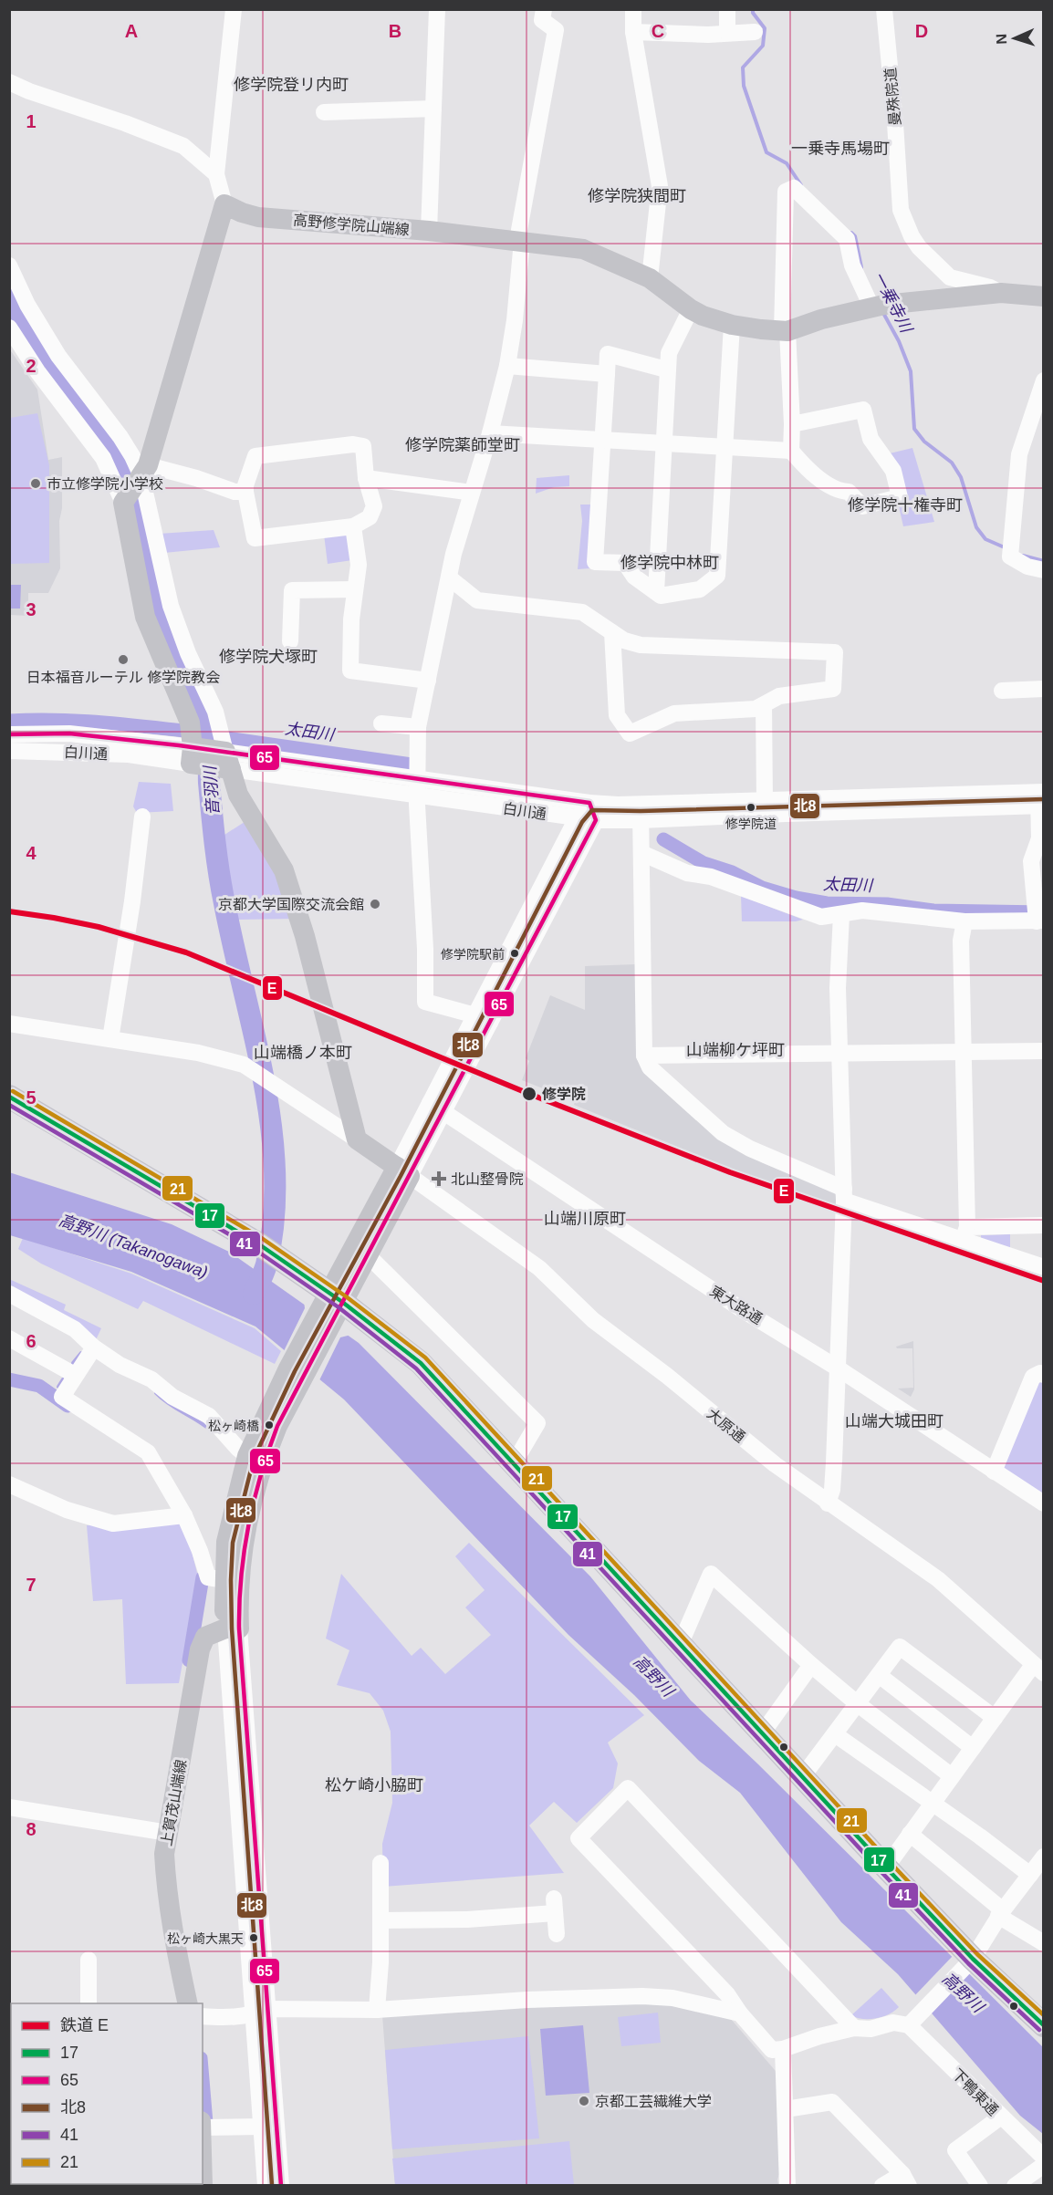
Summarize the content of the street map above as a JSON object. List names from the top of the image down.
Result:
{
  "streets": {
    "main road": ["高野修学院山端線", "上賀茂山端線"],
    "street": [
      "曼殊院道",
      "白川通",
      "東大路通",
      "大原通",
      "下鴨東通"
    ]
  },
  "crossings": [
    ["曼殊院道", "高野修学院山端線"]
  ],
  "districts": [
    "修学院登リ内町",
    "一乗寺馬場町",
    "修学院狭間町",
    "修学院薬師堂町",
    "修学院十権寺町",
    "修学院中林町",
    "修学院犬塚町",
    "山端柳ケ坪町",
    "山端橋ノ本町",
    "山端川原町",
    "山端大城田町",
    "松ケ崎小脇町"
  ],
  "water": [
    "一乗寺川",
    "太田川",
    "音羽川",
    "高野川 (Takanogawa)",
    "高野川"
  ],
  "places": {
    "other": [
      "市立修学院小学校",
      "日本福音ルーテル 修学院教会",
      "修学院道",
      "京都大学国際交流会館",
      "修学院駅前",
      "修学院",
      "松ヶ崎橋",
      "松ヶ崎大黒天",
      "京都工芸繊維大学"
    ],
    "health": ["北山整骨院"]
  },
  "lines": [
    "transit line 65",
    "transit line 北8",
    "rail line E",
    "transit line 21",
    "transit line 17",
    "transit line 41"
  ],
  "legend": [
    "鉄道 E",
    "17",
    "65",
    "北8",
    "41",
    "21"
  ],
  "north": "left",
  "grid": {
    "columns": [
      "A",
      "B",
      "C",
      "D"
    ],
    "rows": [
      "1",
      "2",
      "3",
      "4",
      "5",
      "6",
      "7",
      "8"
    ]
  }
}
